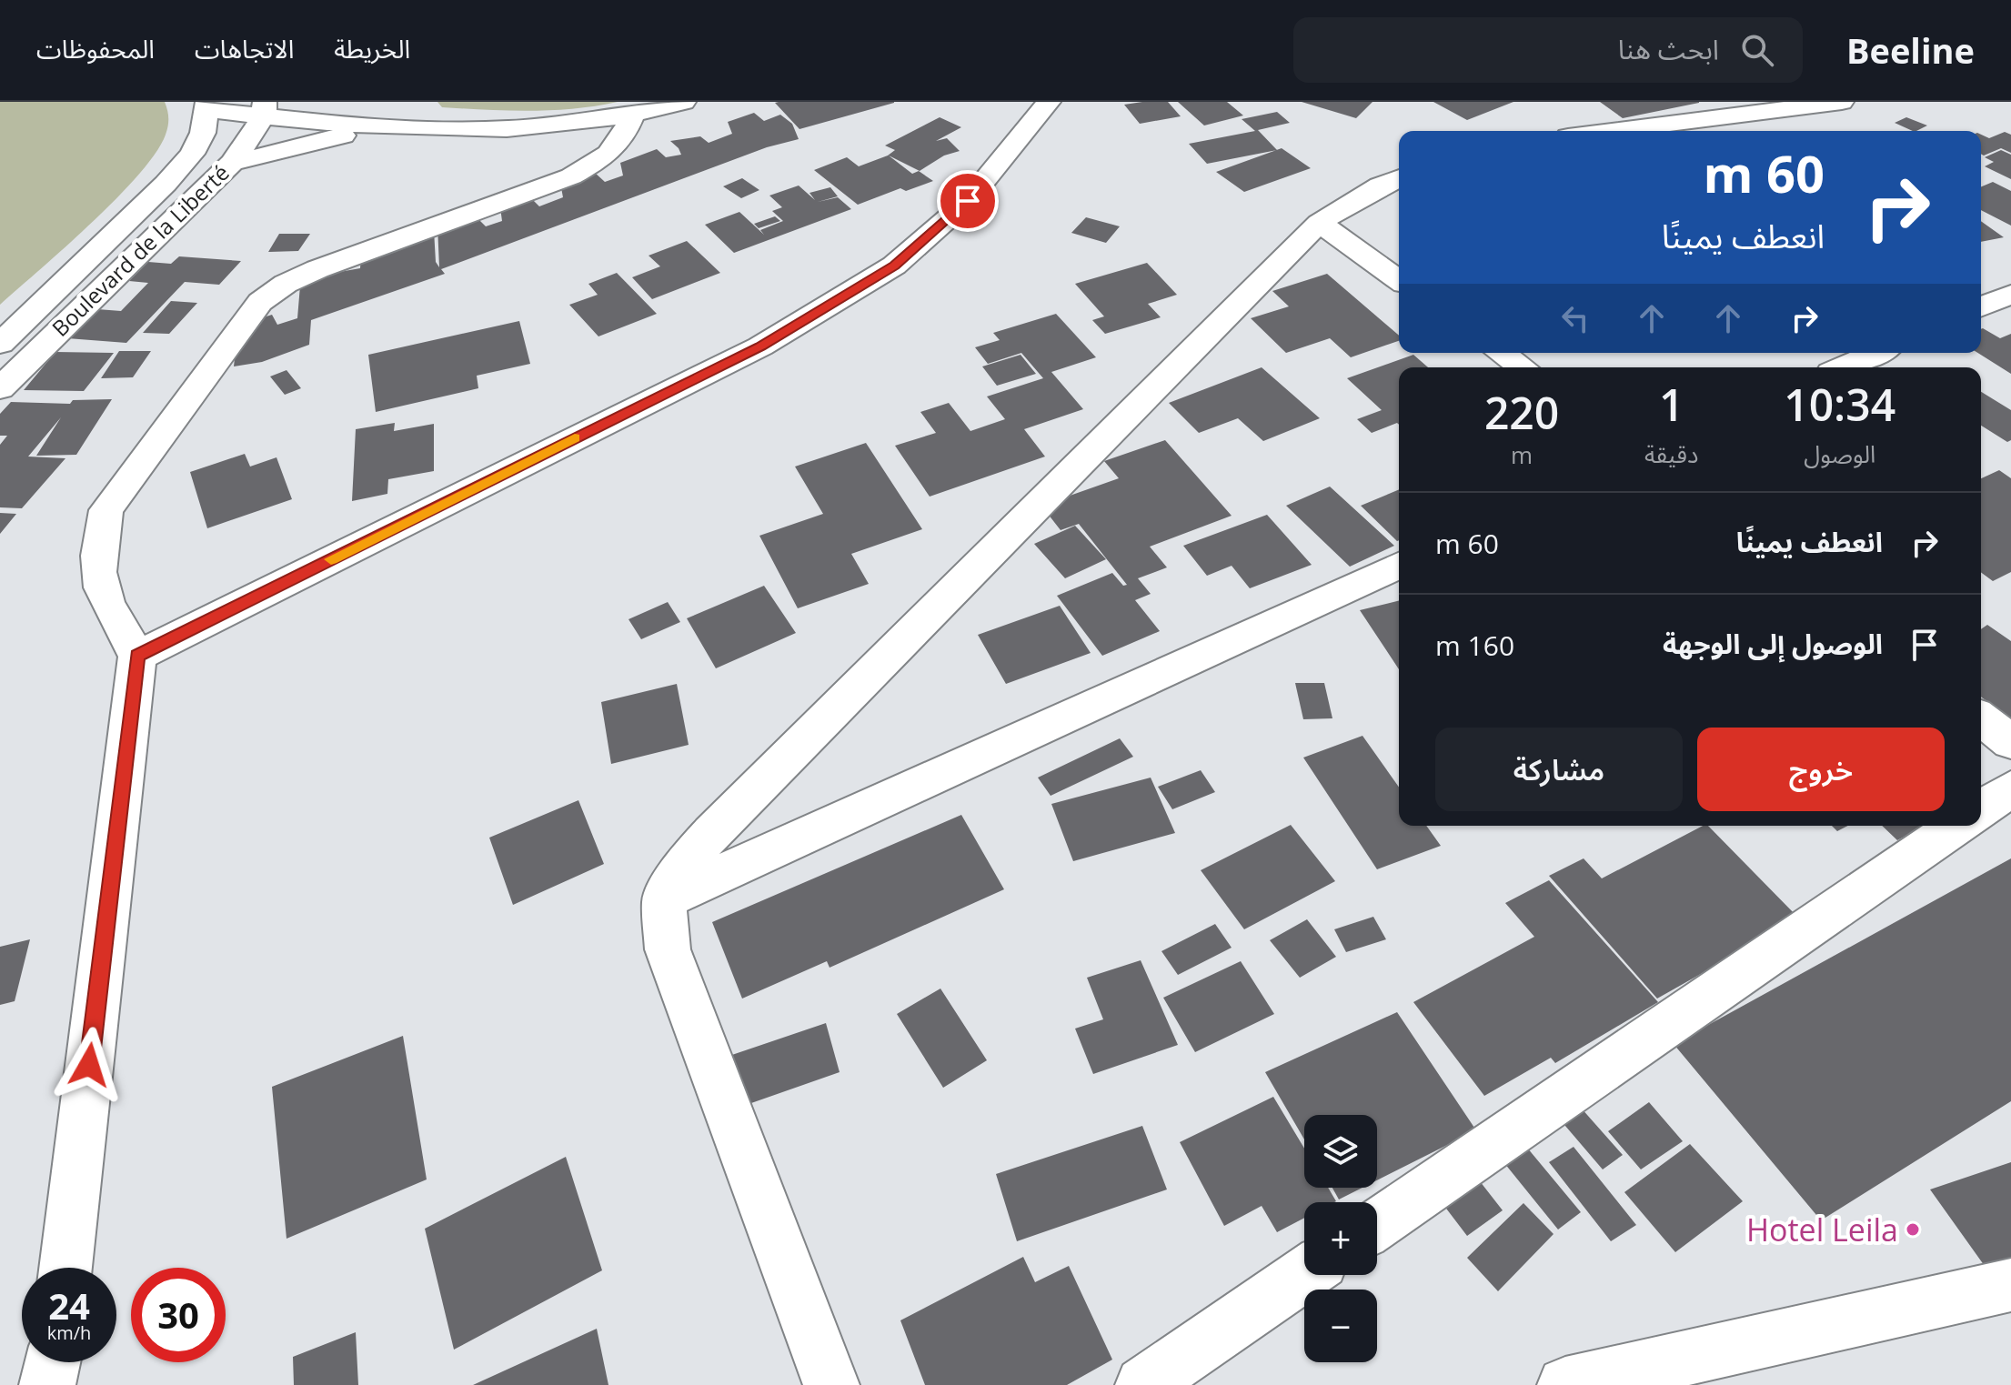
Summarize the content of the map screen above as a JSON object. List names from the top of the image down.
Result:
{
  "streets": {
    "street": ["Boulevard de la Liberté"]
  },
  "places": ["Hotel Leila"],
  "page": {
    "header": "Beeline",
    "search": "ابحث هنا",
    "nav": ["الخريطة", "الاتجاهات", "المحفوظات"],
    "turn": ["60 m", "انعطف يمينًا"],
    "eta": [
      "10:34",
      "الوصول",
      "1",
      "دقيقة",
      "220",
      "m"
    ],
    "list": [
      {
        "name": "انعطف يمينًا",
        "value": "60 m"
      },
      {
        "name": "الوصول إلى الوجهة",
        "value": "160 m"
      }
    ],
    "buttons": ["خروج", "مشاركة"],
    "map_buttons": ["+", "−"],
    "speed": "24 km/h",
    "limit": "30"
  }
}
